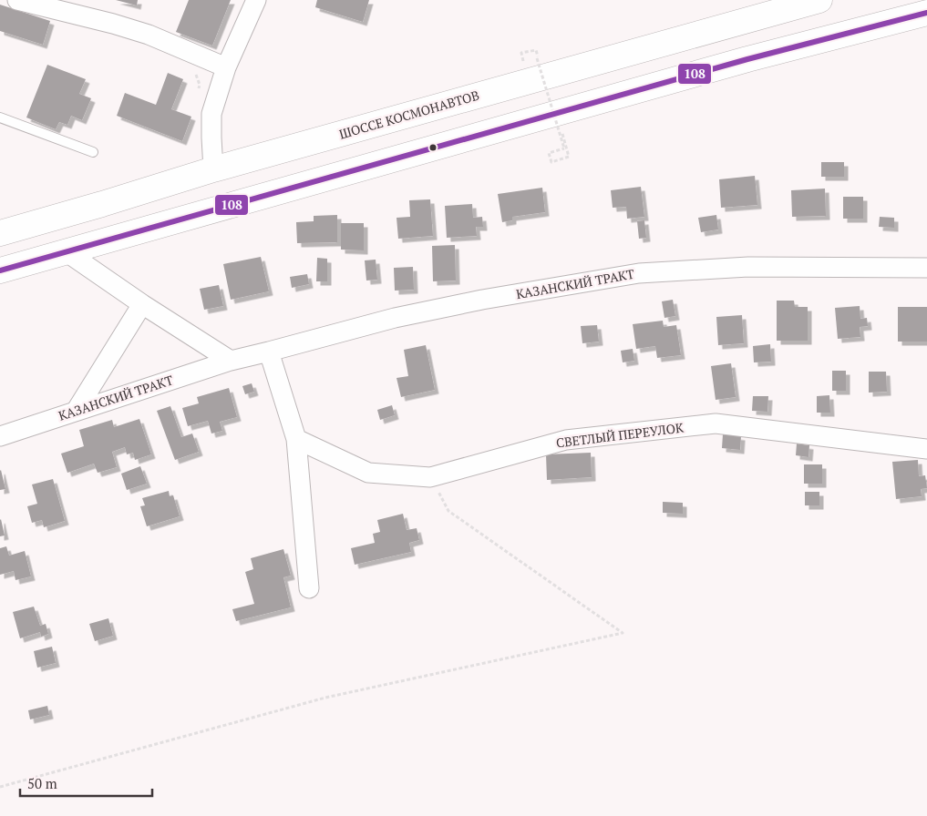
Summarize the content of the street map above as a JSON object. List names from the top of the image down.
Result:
{
  "streets": {
    "main road": ["ШОССЕ КОСМОНАВТОВ"],
    "street": ["КАЗАНСКИЙ ТРАКТ", "СВЕТЛЫЙ ПЕРЕУЛОК"]
  },
  "lines": ["transit line 108"],
  "scale_bar": "50 m"
}
